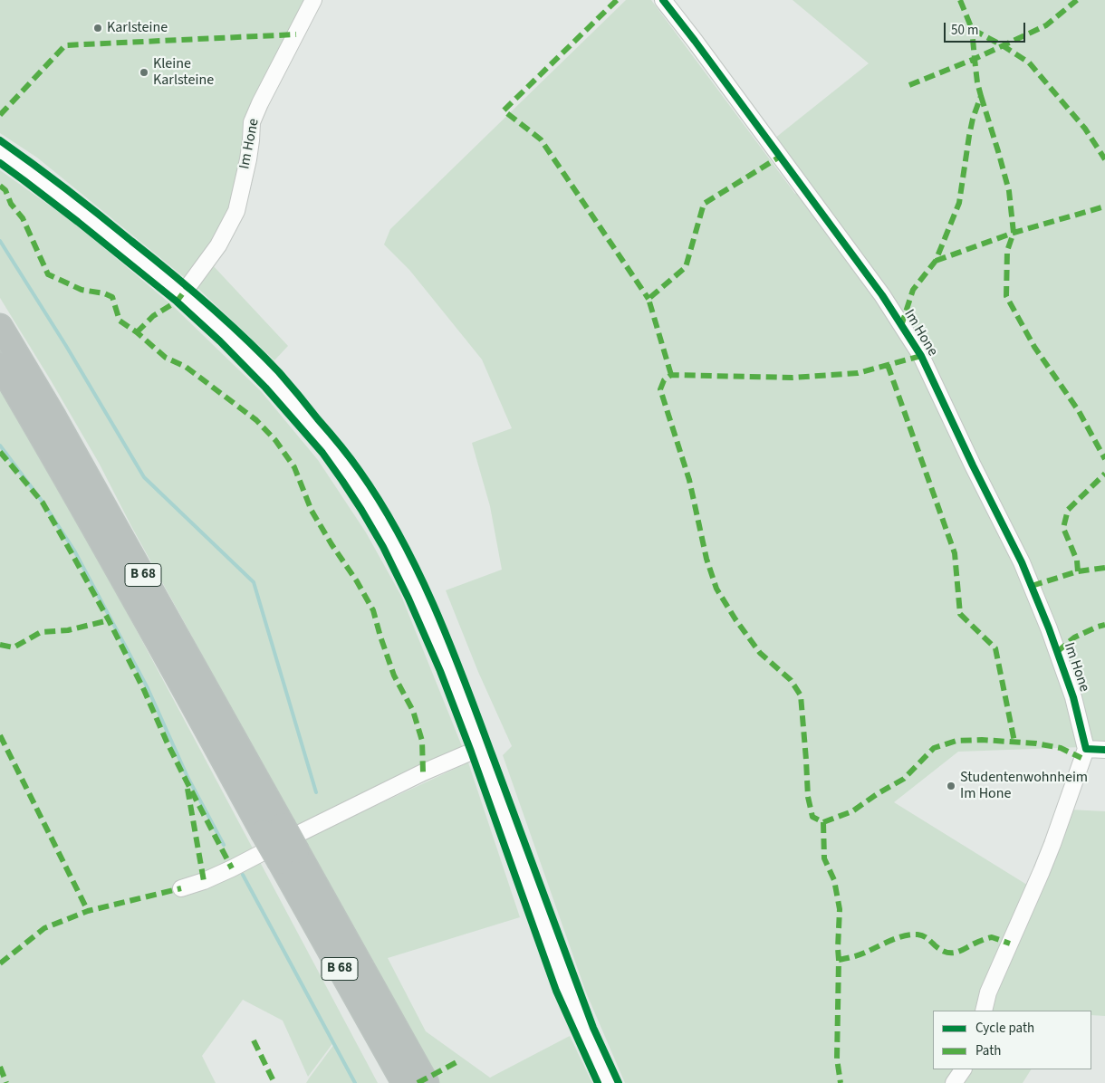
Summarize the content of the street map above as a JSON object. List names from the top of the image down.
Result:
{
  "streets": {
    "highway": ["B 68"],
    "street": ["Im Hone"]
  },
  "places": ["Karlsteine", "Kleine Karlsteine", "Studentenwohnheim Im Hone"],
  "legend": ["Cycle path", "Path"],
  "scale_bar": "50 m"
}
